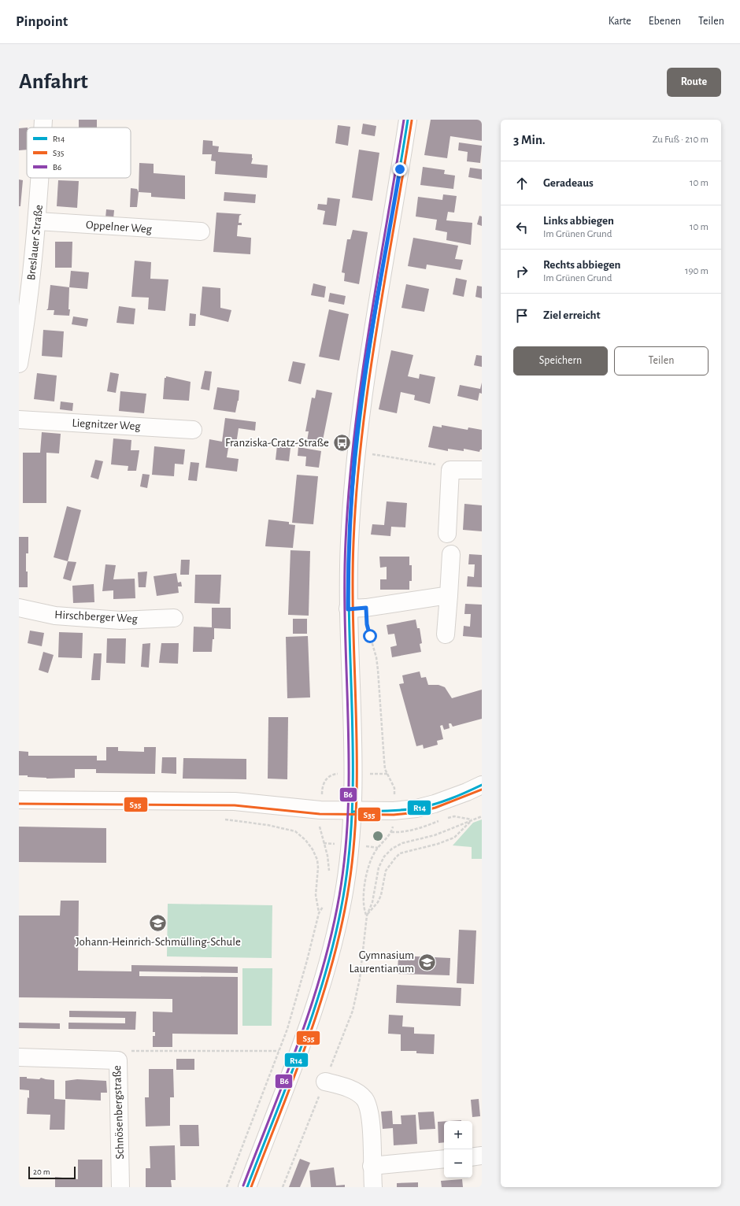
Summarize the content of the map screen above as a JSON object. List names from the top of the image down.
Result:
{
  "streets": {
    "street": [
      "Oppelner Weg",
      "Breslauer Straße",
      "Liegnitzer Weg",
      "Hirschberger Weg",
      "Schnösenbergstraße"
    ]
  },
  "crossings": [
    ["Oppelner Weg", "Breslauer Straße"]
  ],
  "places": {
    "bus stop": ["Franziska-Cratz-Straße"],
    "school or university": ["Johann-Heinrich-Schmülling-Schule", "Gymnasium Laurentianum"]
  },
  "lines": ["transit line R14", "transit line B6", "transit line S35"],
  "legend": ["R14", "S35", "B6"],
  "scale_bar": "20 m",
  "page": {
    "header": "Pinpoint",
    "nav": ["Karte", "Ebenen", "Teilen"],
    "buttons": [
      "Route",
      ["Speichern", "Teilen"]
    ],
    "title": "Anfahrt",
    "heading": ["3 Min.", "Zu Fuß · 210 m"],
    "list": [
      ["Geradeaus", "10 m"],
      ["Links abbiegen", "Im Grünen Grund", "10 m"],
      ["Rechts abbiegen", "Im Grünen Grund", "190 m"],
      "Ziel erreicht"
    ],
    "map_buttons": ["+", "−"],
    "scale": "20 m"
  }
}
